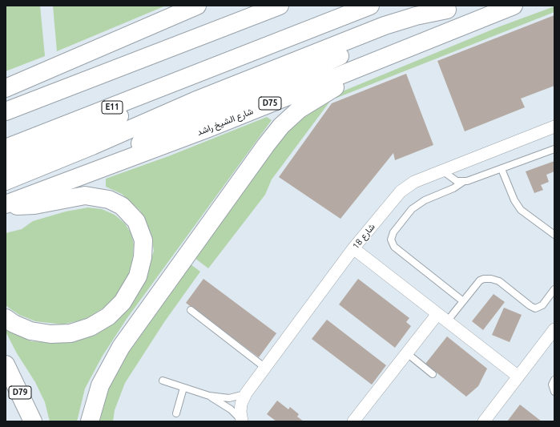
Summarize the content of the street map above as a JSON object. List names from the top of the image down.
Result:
{
  "streets": {
    "main road": [
      "D75",
      "E11",
      "شارع الشيخ راشد",
      "D79"
    ],
    "street": ["شارع 18"]
  }
}
